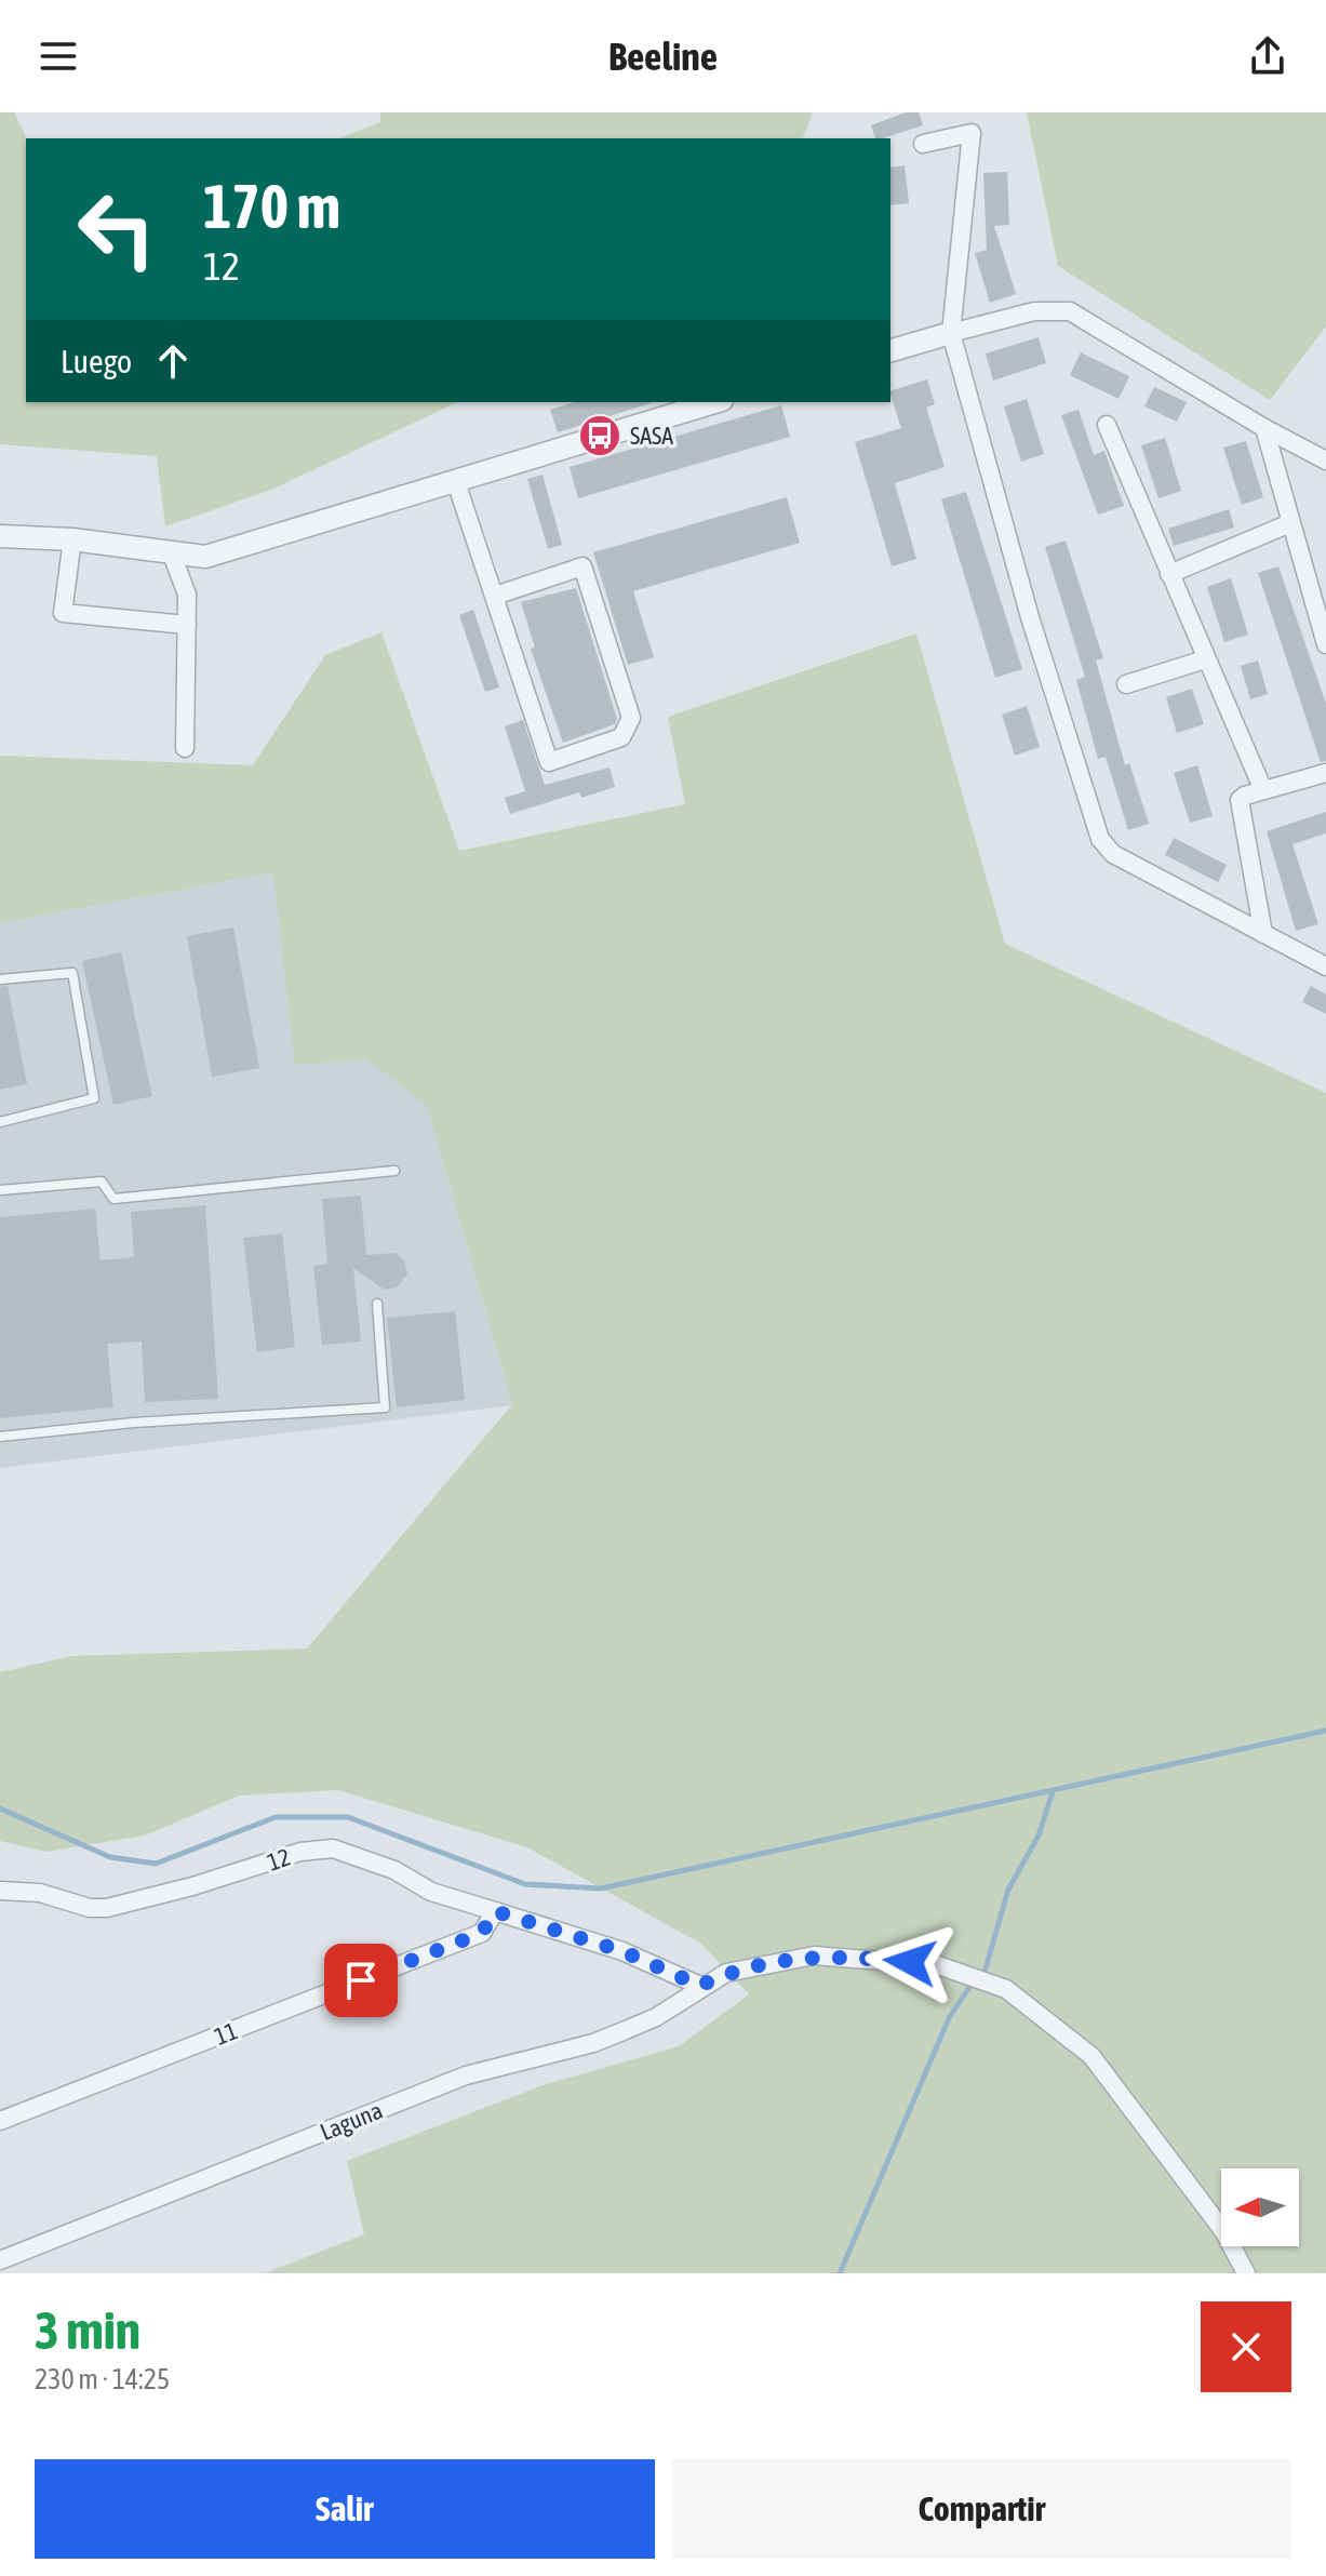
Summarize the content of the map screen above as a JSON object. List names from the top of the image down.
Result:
{
  "streets": {
    "street": ["12", "11", "Laguna"]
  },
  "crossings": [
    ["12", "11"],
    ["12", "Laguna"]
  ],
  "places": {
    "bus stop": ["SASA"]
  },
  "north": "left",
  "page": {
    "header": "Beeline",
    "turn": ["170 m", "12"],
    "then": "Luego",
    "heading": ["3 min", "230 m · 14:25"],
    "buttons": ["Salir", "Compartir"]
  }
}
